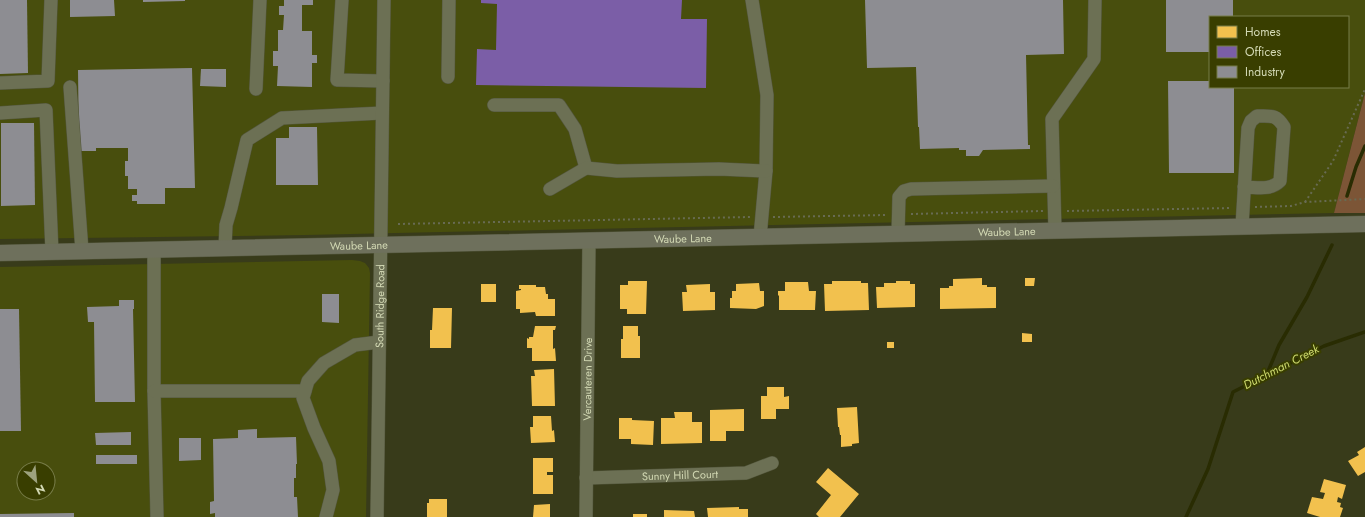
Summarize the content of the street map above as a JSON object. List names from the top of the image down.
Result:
{
  "streets": {
    "main road": ["Waube Lane"],
    "street": ["South Ridge Road", "Vercauteren Drive", "Sunny Hill Court"]
  },
  "crossings": [
    ["Waube Lane", "South Ridge Road"],
    ["Waube Lane", "Vercauteren Drive"],
    ["Vercauteren Drive", "Sunny Hill Court"]
  ],
  "water": ["Dutchman Creek"],
  "legend": ["Homes", "Offices", "Industry"],
  "north": "bottom right"
}
